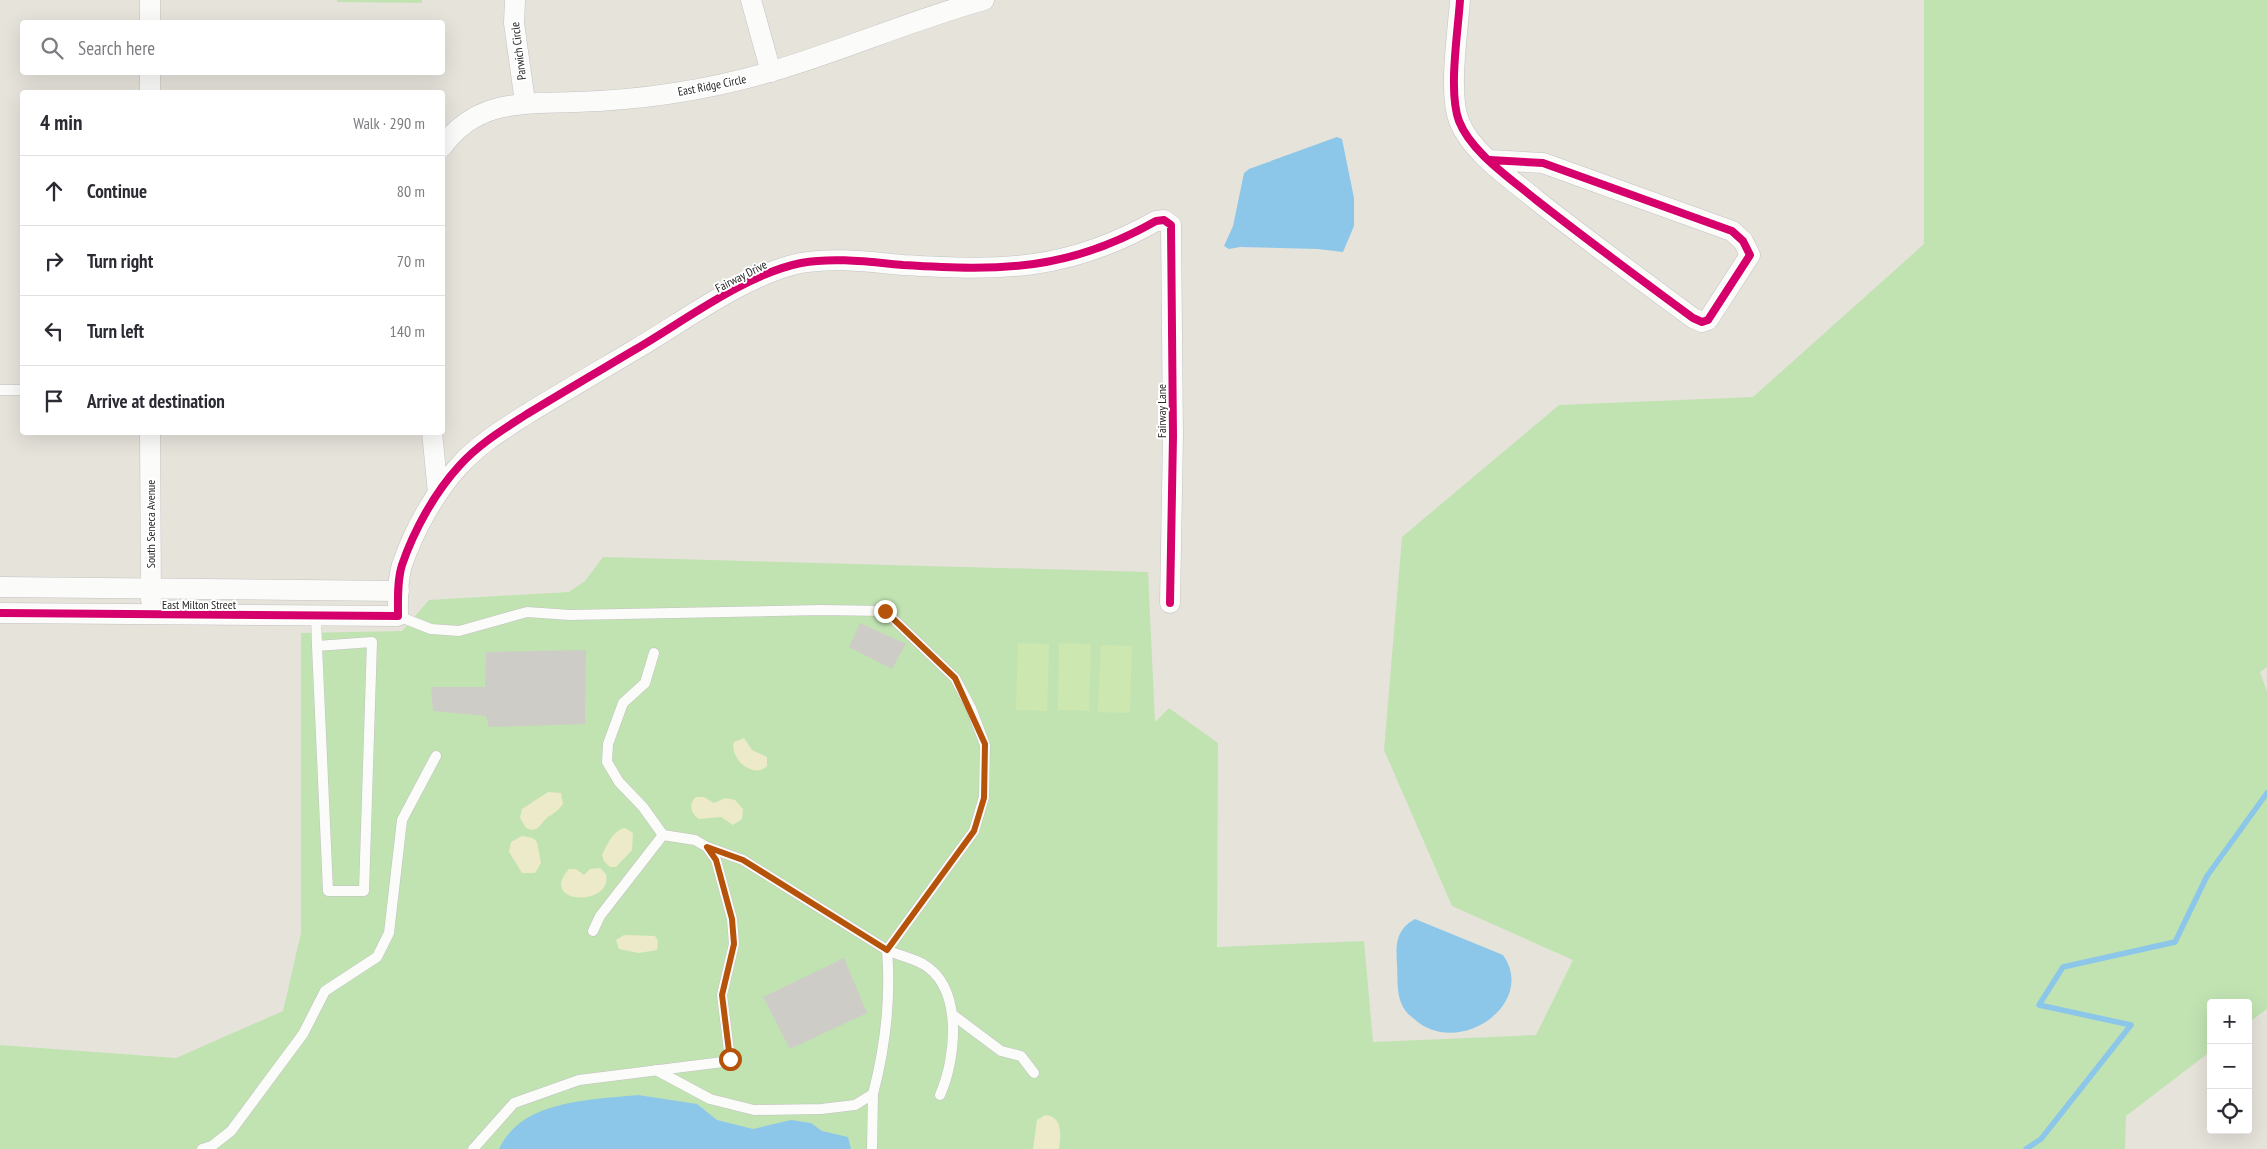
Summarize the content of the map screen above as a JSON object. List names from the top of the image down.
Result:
{
  "streets": {
    "street": [
      "Parwich Circle",
      "East Ridge Circle",
      "Fairway Drive",
      "Fairway Lane",
      "South Seneca Avenue",
      "East Milton Street"
    ]
  },
  "crossings": [
    ["Parwich Circle", "East Ridge Circle"],
    ["Fairway Drive", "Fairway Lane"],
    ["South Seneca Avenue", "East Milton Street"]
  ],
  "page": {
    "search": "Search here",
    "heading": ["4 min", "Walk · 290 m"],
    "list": [
      ["Continue", "80 m"],
      ["Turn right", "70 m"],
      ["Turn left", "140 m"],
      "Arrive at destination"
    ],
    "map_buttons": ["+", "−"]
  }
}
